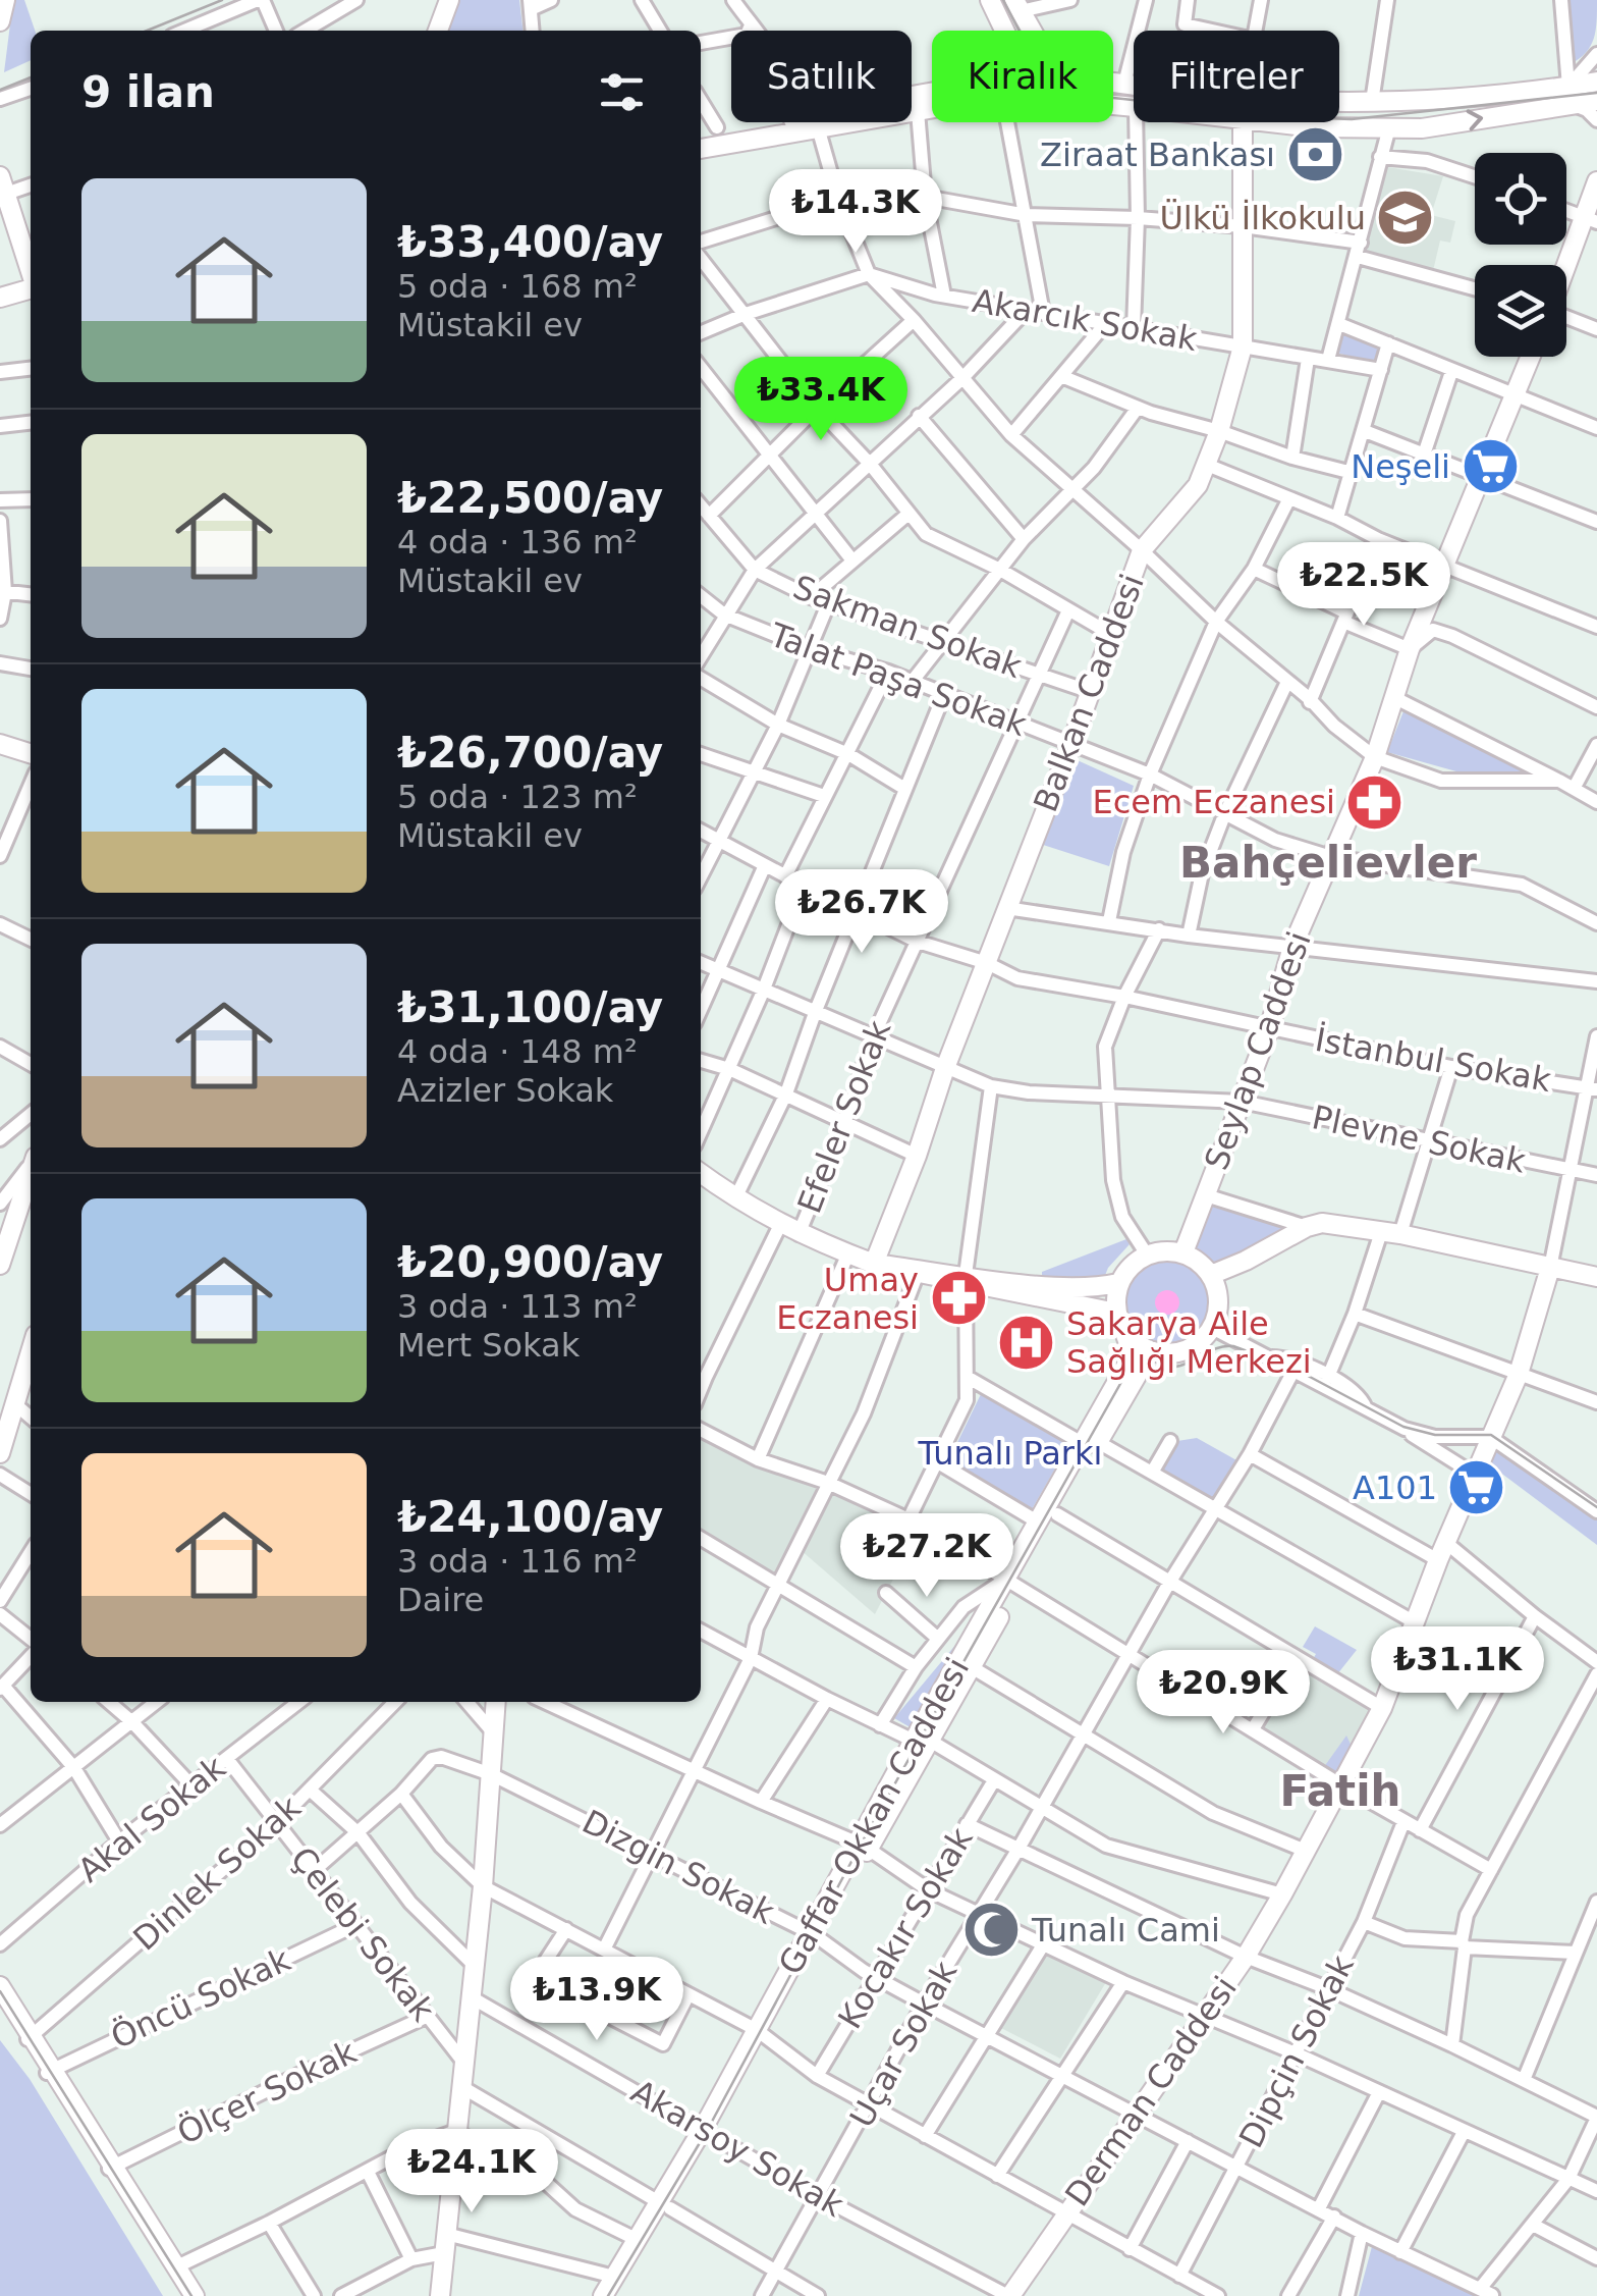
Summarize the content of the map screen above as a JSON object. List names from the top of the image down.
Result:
{
  "streets": {
    "main road": [
      "Balkan Caddesi",
      "Seylap Caddesi",
      "Gaffar Okkan Caddesi",
      "Derman Caddesi"
    ],
    "street": [
      "Akarcık Sokak",
      "Sakman Sokak",
      "Talat Paşa Sokak",
      "İstanbul Sokak",
      "Efeler Sokak",
      "Plevne Sokak",
      "Akal Sokak",
      "Dizgin Sokak",
      "Dinlek Sokak",
      "Kocakır Sokak",
      "Çelebi Sokak",
      "Öncü Sokak",
      "Uçar Sokak",
      "Dipçin Sokak",
      "Ölçer Sokak",
      "Akarsoy Sokak"
    ]
  },
  "crossings": [
    ["Akarcık Sokak", "Balkan Caddesi"],
    ["Sakman Sokak", "Balkan Caddesi"],
    ["Sakman Sokak", "Efeler Sokak"],
    ["Talat Paşa Sokak", "Balkan Caddesi"],
    ["Talat Paşa Sokak", "Seylap Caddesi"],
    ["Talat Paşa Sokak", "Efeler Sokak"],
    ["Balkan Caddesi", "İstanbul Sokak"],
    ["Balkan Caddesi", "Plevne Sokak"],
    ["Seylap Caddesi", "İstanbul Sokak"],
    ["Seylap Caddesi", "Plevne Sokak"],
    ["Seylap Caddesi", "Gaffar Okkan Caddesi"],
    ["İstanbul Sokak", "Efeler Sokak"],
    ["Efeler Sokak", "Plevne Sokak"],
    ["Gaffar Okkan Caddesi", "Dizgin Sokak"],
    ["Gaffar Okkan Caddesi", "Akarsoy Sokak"],
    ["Akal Sokak", "Çelebi Sokak"],
    ["Dizgin Sokak", "Kocakır Sokak"],
    ["Dizgin Sokak", "Uçar Sokak"],
    ["Dizgin Sokak", "Dipçin Sokak"],
    ["Dizgin Sokak", "Derman Caddesi"],
    ["Dinlek Sokak", "Çelebi Sokak"],
    ["Çelebi Sokak", "Öncü Sokak"],
    ["Çelebi Sokak", "Ölçer Sokak"],
    ["Uçar Sokak", "Akarsoy Sokak"],
    ["Derman Caddesi", "Akarsoy Sokak"]
  ],
  "districts": ["Bahçelievler", "Fatih"],
  "parks": ["Tunalı Parkı"],
  "places": {
    "bank": ["Ziraat Bankası"],
    "school or university": ["Ülkü İlkokulu"],
    "supermarket": ["Neşeli", "A101"],
    "pharmacy": ["Ecem Eczanesi", "Umay Eczanesi"],
    "hospital": ["Sakarya Aile Sağlığı Merkezi"],
    "mosque": ["Tunalı Cami"]
  },
  "page": {
    "chip": ["Satılık", "Kiralık", "Filtreler"],
    "heading": "9 ilan",
    "list": [
      {
        "name": "₺33,400/ay",
        "note": "5 oda · 168 m² · Müstakil ev"
      },
      {
        "name": "₺22,500/ay",
        "note": "4 oda · 136 m² · Müstakil ev"
      },
      {
        "name": "₺26,700/ay",
        "note": "5 oda · 123 m² · Müstakil ev"
      },
      {
        "name": "₺31,100/ay",
        "note": "4 oda · 148 m² · Azizler Sokak"
      },
      {
        "name": "₺20,900/ay",
        "note": "3 oda · 113 m² · Mert Sokak"
      },
      {
        "name": "₺24,100/ay",
        "note": "3 oda · 116 m² · Daire"
      }
    ],
    "price": [
      "₺14.3K",
      "₺33.4K",
      "₺22.5K",
      "₺26.7K",
      "₺27.2K",
      "₺31.1K",
      "₺20.9K",
      "₺13.9K",
      "₺24.1K"
    ]
  }
}
